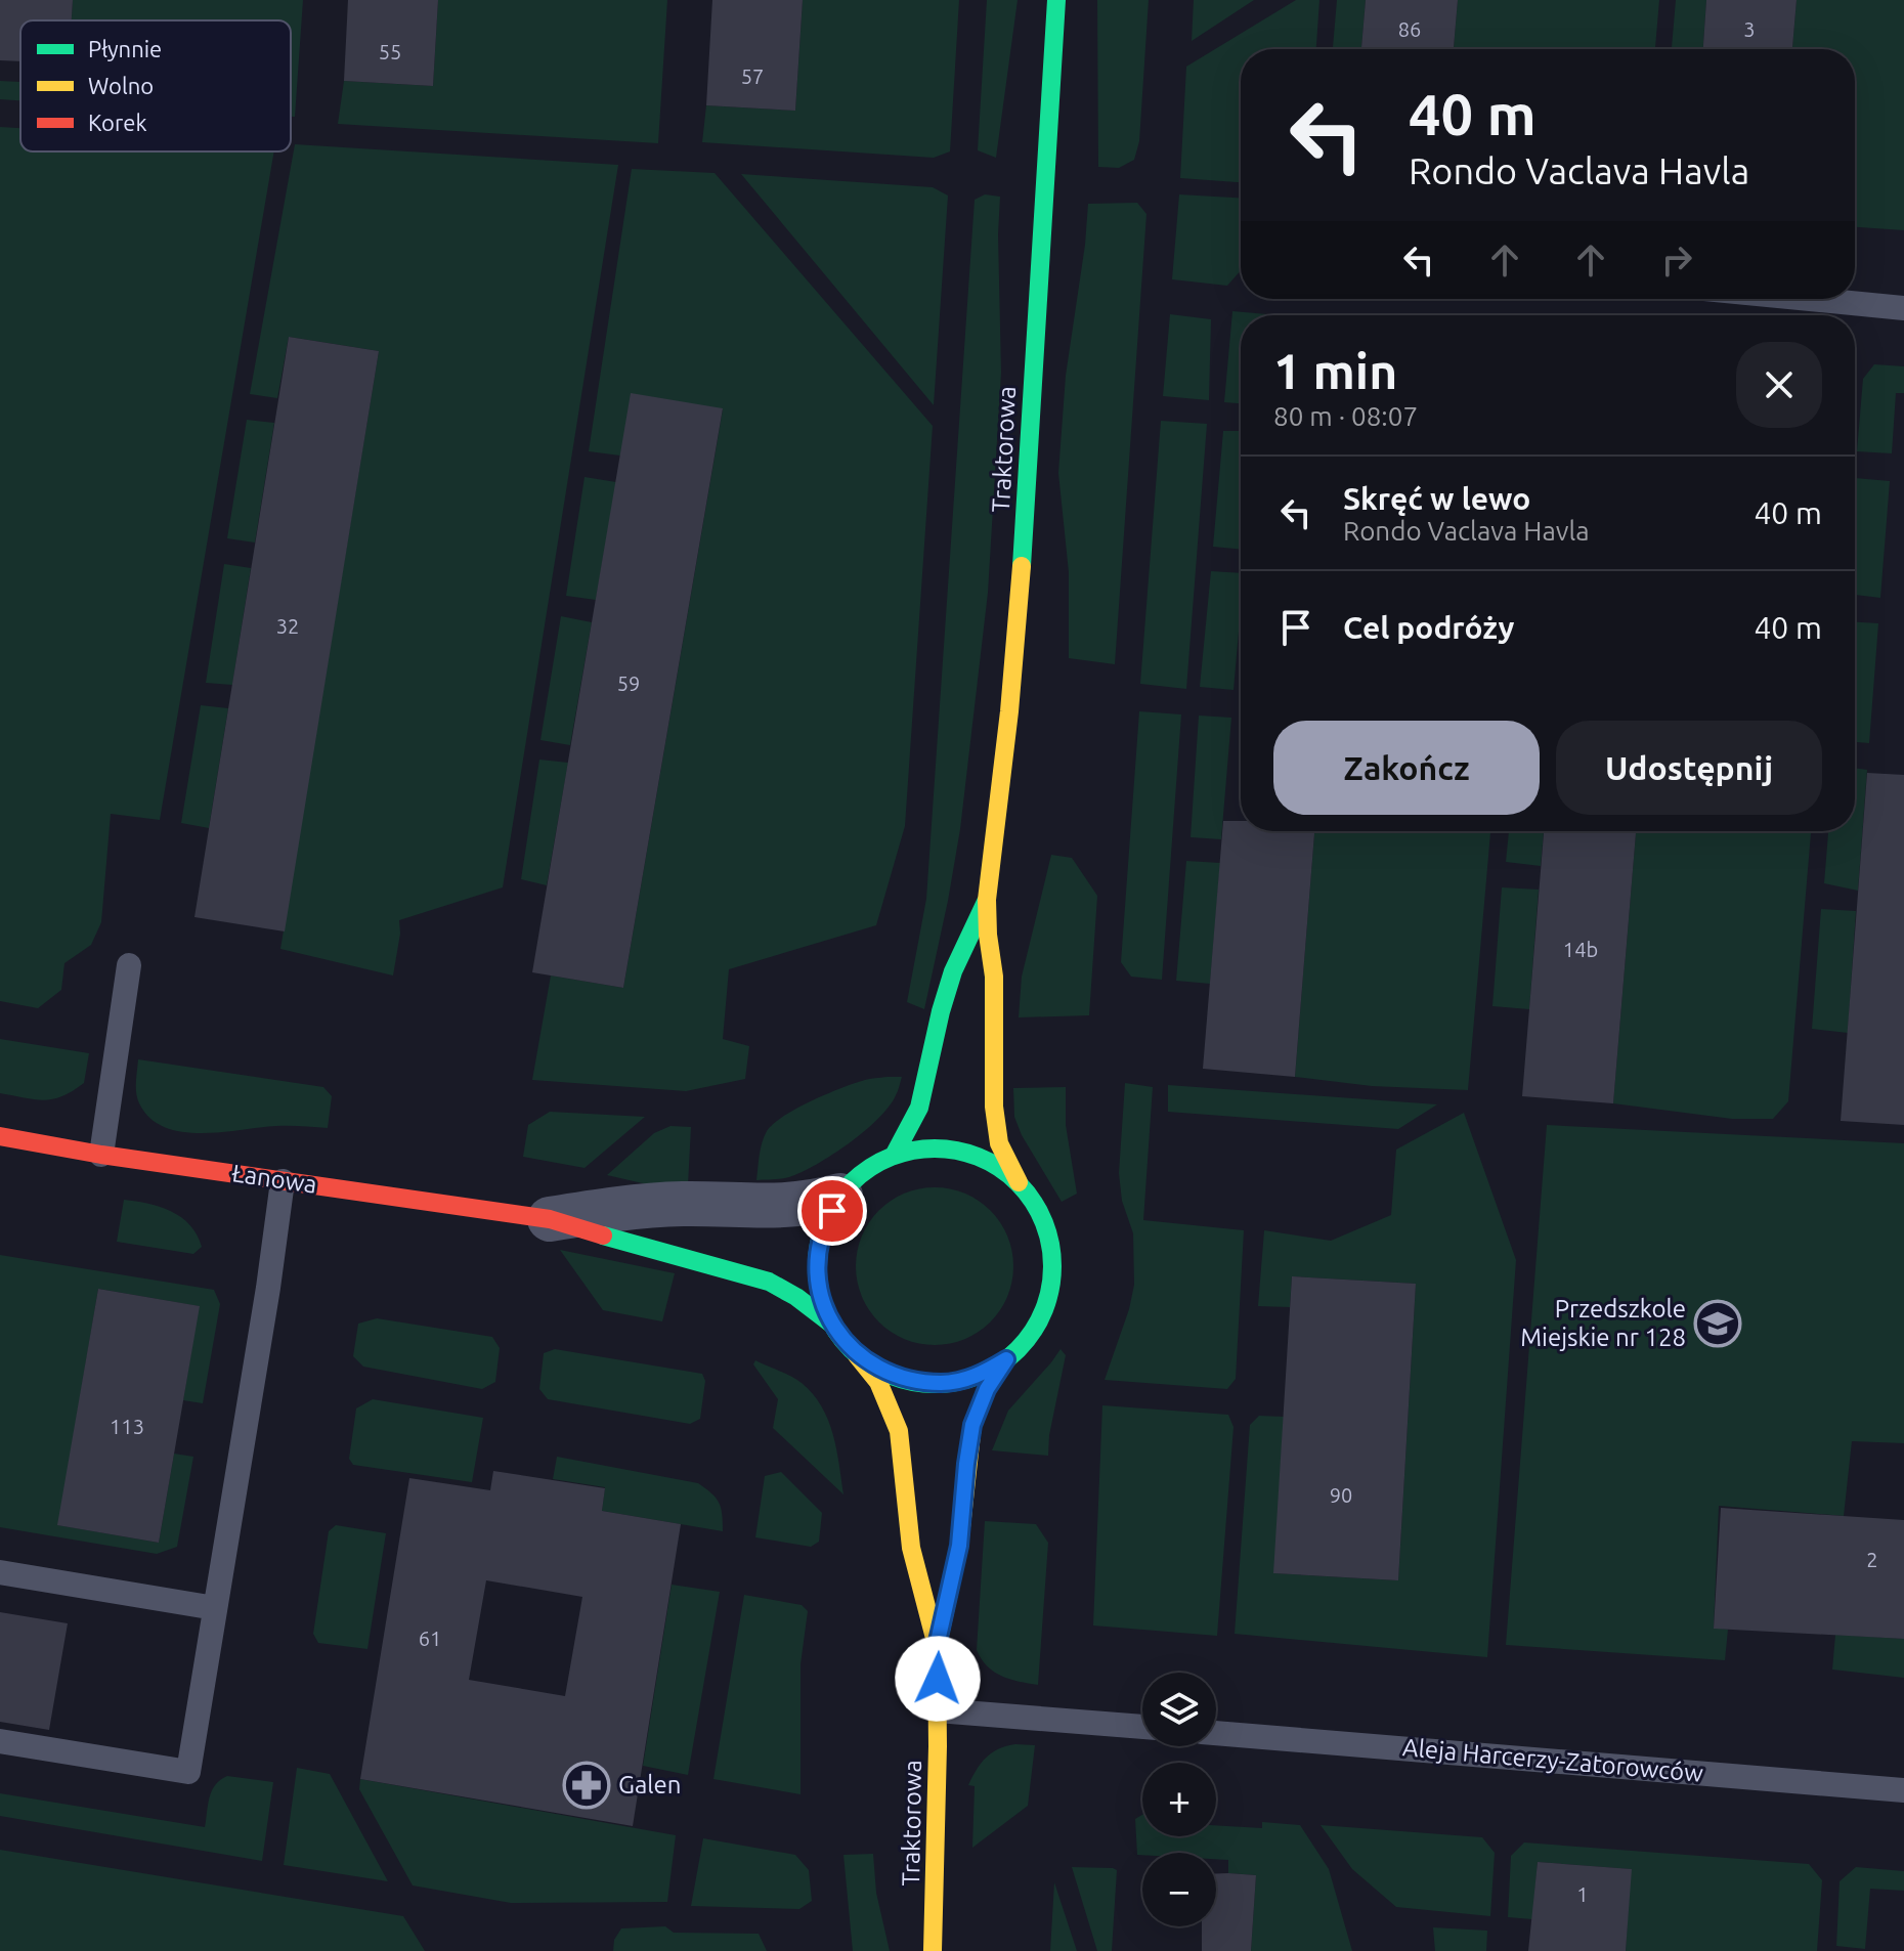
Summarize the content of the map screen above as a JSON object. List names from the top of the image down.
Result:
{
  "streets": {
    "main road": ["Traktorowa", "Łanowa"],
    "lane": ["Aleja Harcerzy-Zatorowców"]
  },
  "crossings": [
    ["Traktorowa", "Łanowa"]
  ],
  "places": {
    "school or university": ["Przedszkole Miejskie nr 128"],
    "pharmacy": ["Galen"]
  },
  "house_numbers": [
    "86",
    "3",
    "55",
    "57",
    "32",
    "59",
    "14b",
    "113",
    "90",
    "2",
    "61",
    "1"
  ],
  "legend": ["Płynnie", "Wolno", "Korek"],
  "page": {
    "turn": ["40 m", "Rondo Vaclava Havla"],
    "heading": ["1 min", "80 m · 08:07"],
    "list": [
      {
        "name": "Skręć w lewo",
        "note": "Rondo Vaclava Havla",
        "value": "40 m"
      },
      {
        "name": "Cel podróży",
        "value": "40 m"
      }
    ],
    "buttons": ["Zakończ", "Udostępnij"],
    "map_buttons": ["+", "−"]
  }
}
